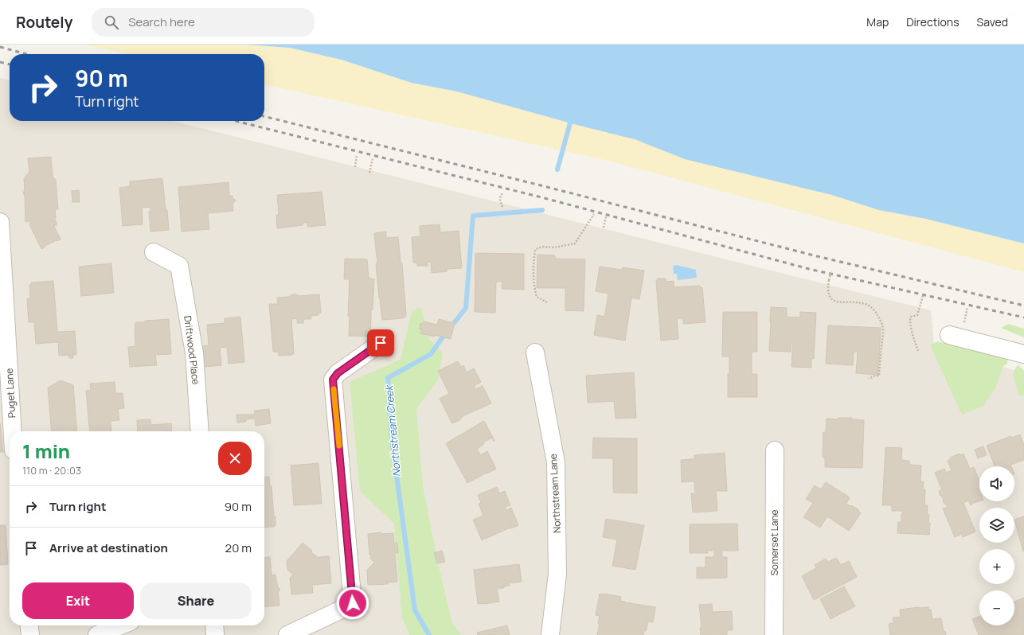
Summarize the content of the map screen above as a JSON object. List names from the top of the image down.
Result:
{
  "streets": {
    "street": [
      "Driftwood Place",
      "Puget Lane",
      "Northstream Lane",
      "Somerset Lane"
    ]
  },
  "water": ["Northstream Creek"],
  "page": {
    "header": "Routely",
    "search": "Search here",
    "nav": ["Map", "Directions", "Saved"],
    "turn": ["90 m", "Turn right"],
    "heading": ["1 min", "110 m · 20:03"],
    "map_buttons": ["+", "−"],
    "list": [
      {
        "name": "Turn right",
        "value": "90 m"
      },
      {
        "name": "Arrive at destination",
        "value": "20 m"
      }
    ],
    "buttons": ["Exit", "Share"]
  }
}
